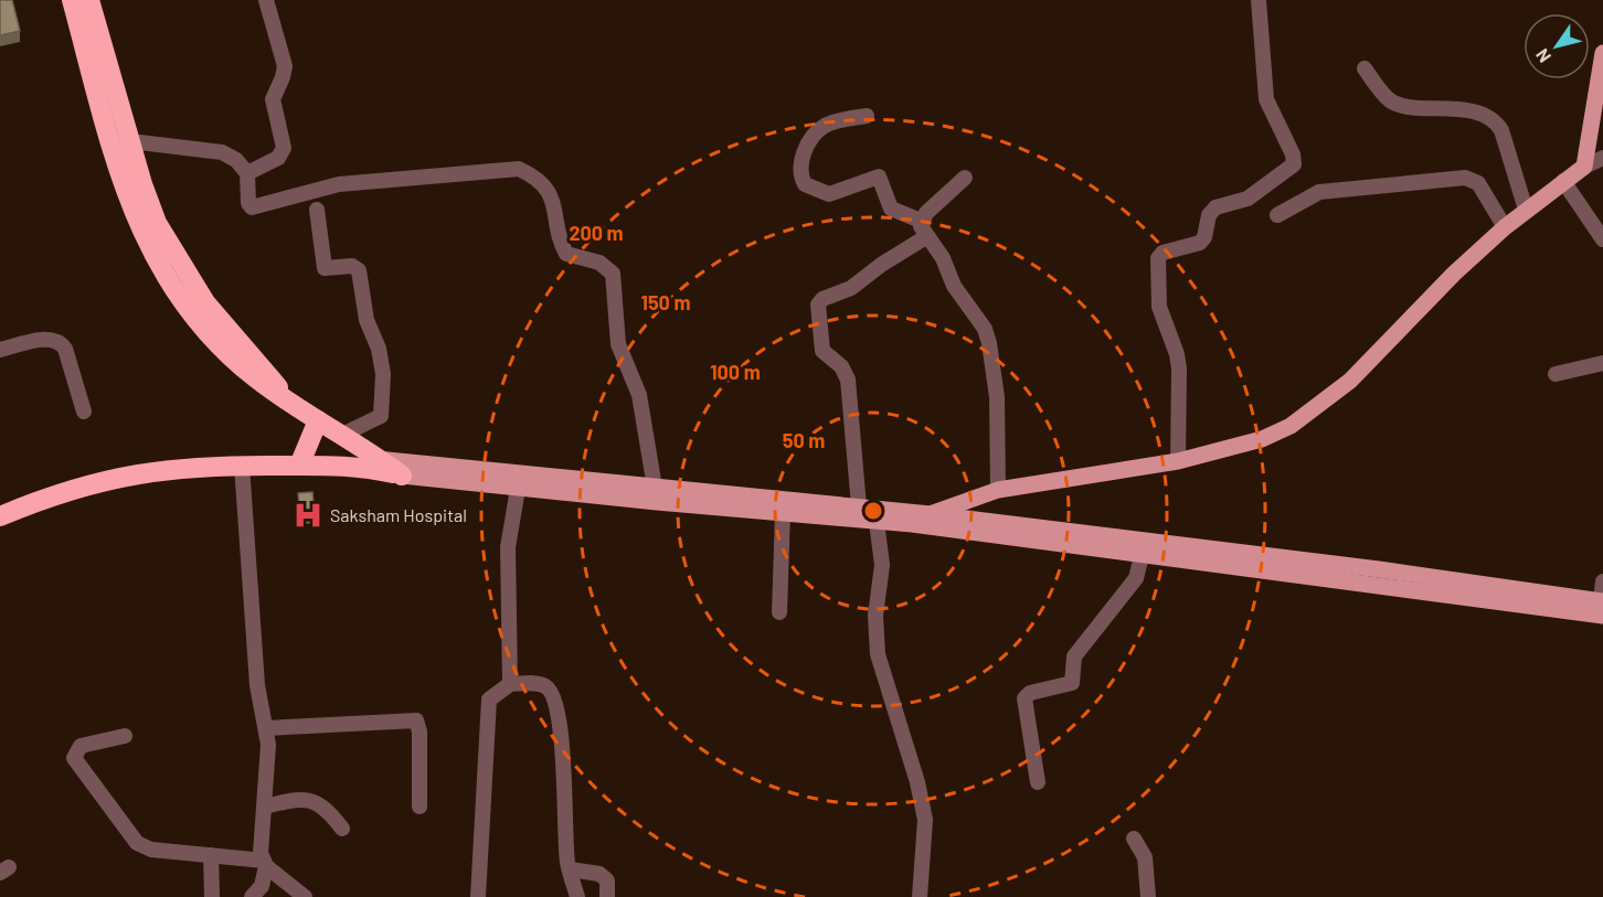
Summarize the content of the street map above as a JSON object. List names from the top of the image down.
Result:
{
  "places": {
    "hospital": ["Saksham Hospital"]
  },
  "north": "bottom left",
  "rings": [
    "200 m",
    "150 m",
    "100 m",
    "50 m"
  ]
}
